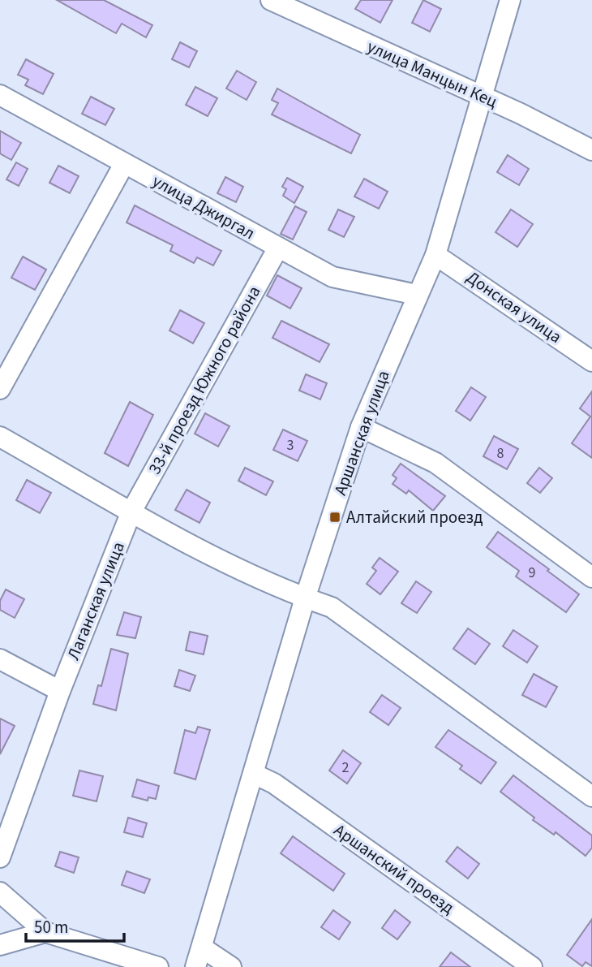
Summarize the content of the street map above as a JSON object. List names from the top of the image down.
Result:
{
  "streets": {
    "street": [
      "улица Манцын Кец",
      "улица Джиргал",
      "Донская улица",
      "33-й проезд Южного района",
      "Аршанская улица",
      "Лаганская улица",
      "Аршанский проезд"
    ]
  },
  "crossings": [
    ["улица Манцын Кец", "Аршанская улица"],
    ["улица Джиргал", "33-й проезд Южного района"],
    ["улица Джиргал", "Аршанская улица"],
    ["Донская улица", "Аршанская улица"],
    ["33-й проезд Южного района", "Лаганская улица"],
    ["Аршанская улица", "Аршанский проезд"]
  ],
  "places": {
    "transit": ["Алтайский проезд"]
  },
  "house_numbers": [
    "3",
    "8",
    "9",
    "2"
  ],
  "scale_bar": "50 m"
}
